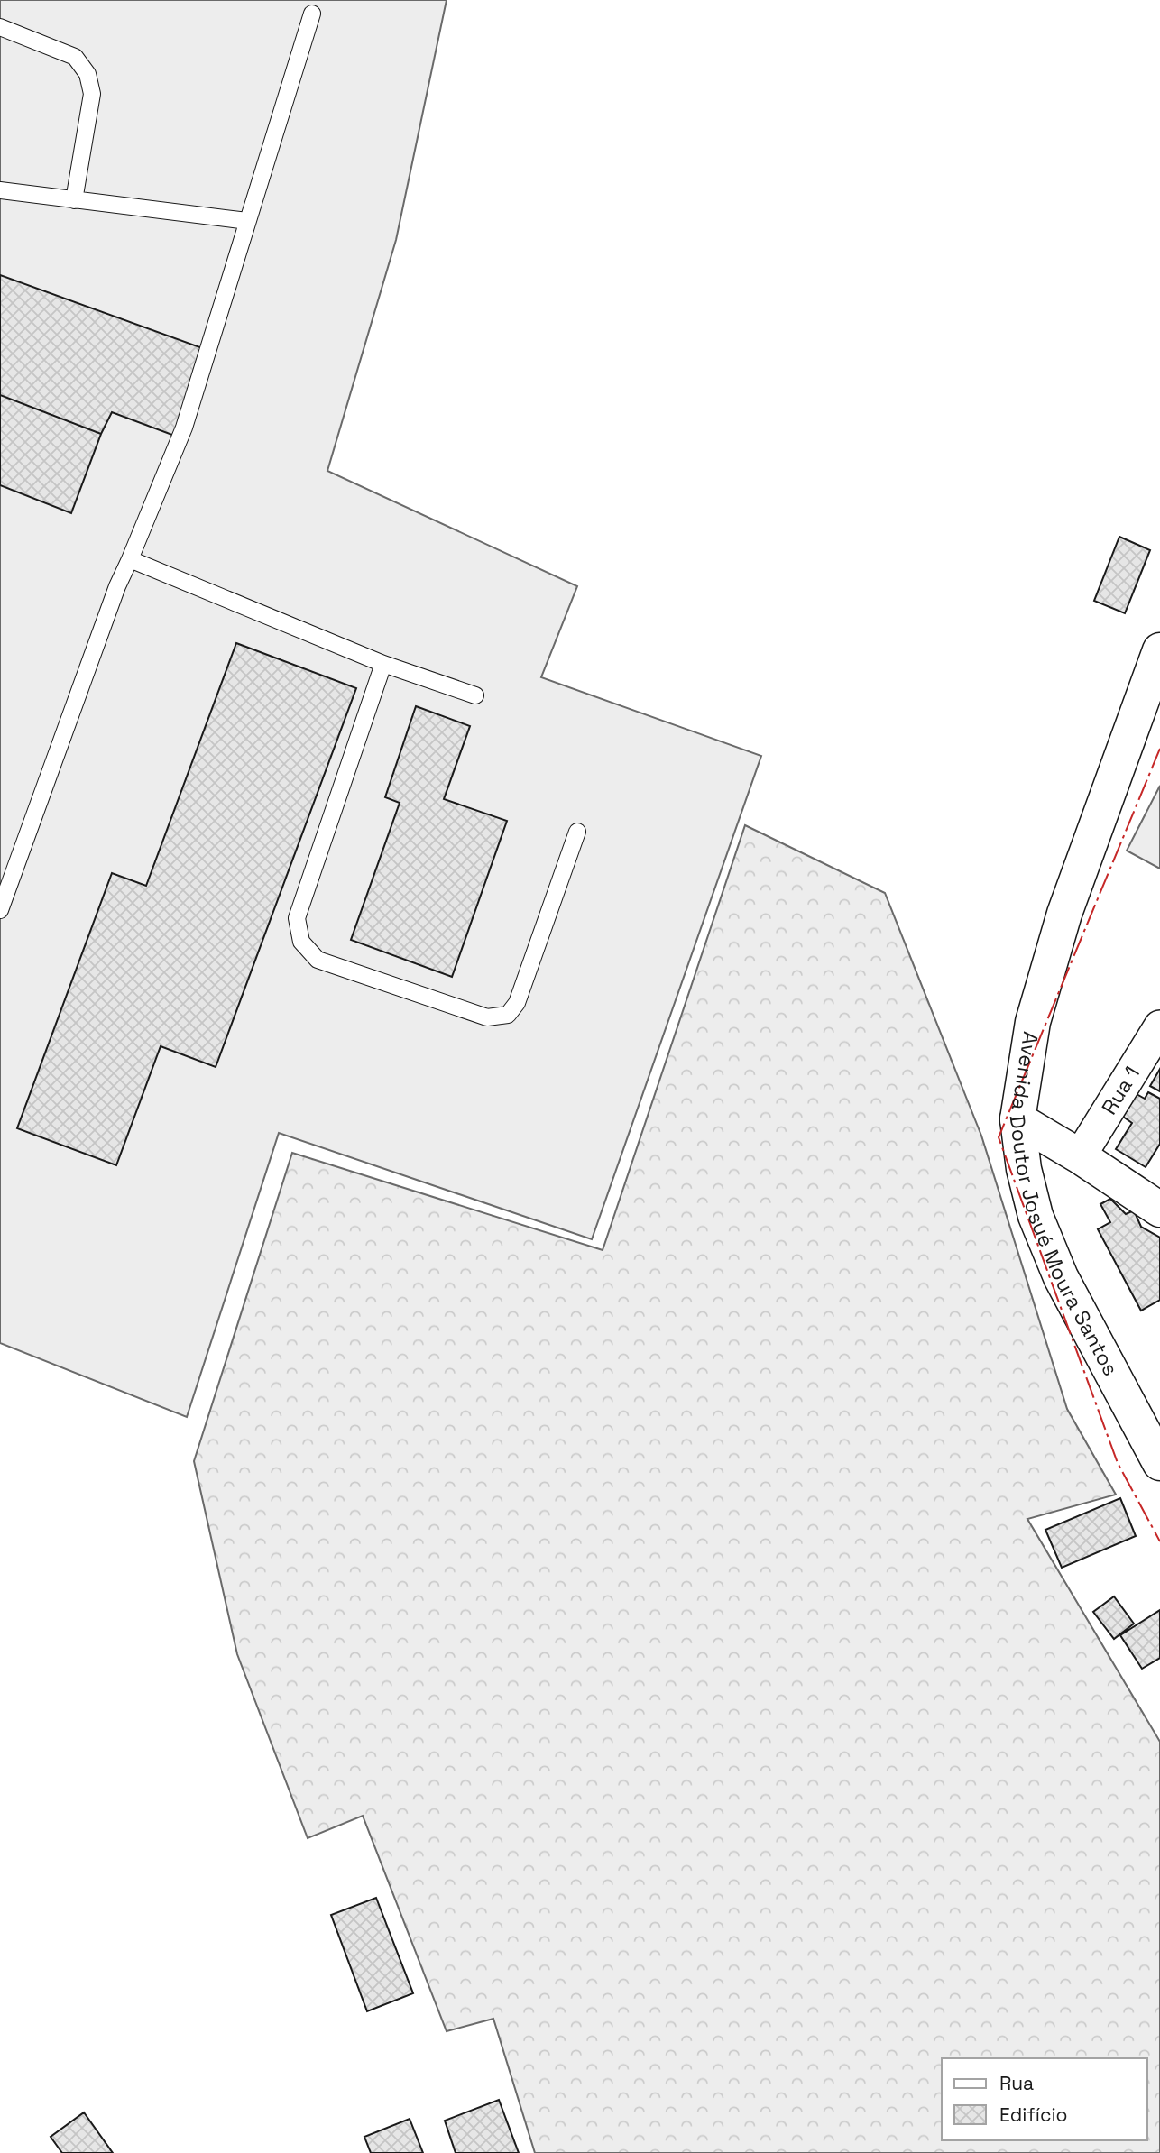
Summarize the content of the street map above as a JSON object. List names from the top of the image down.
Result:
{
  "streets": {
    "main road": ["Avenida Doutor Josué Moura Santos"],
    "street": ["Rua 1"]
  },
  "legend": ["Rua", "Edifício"]
}
